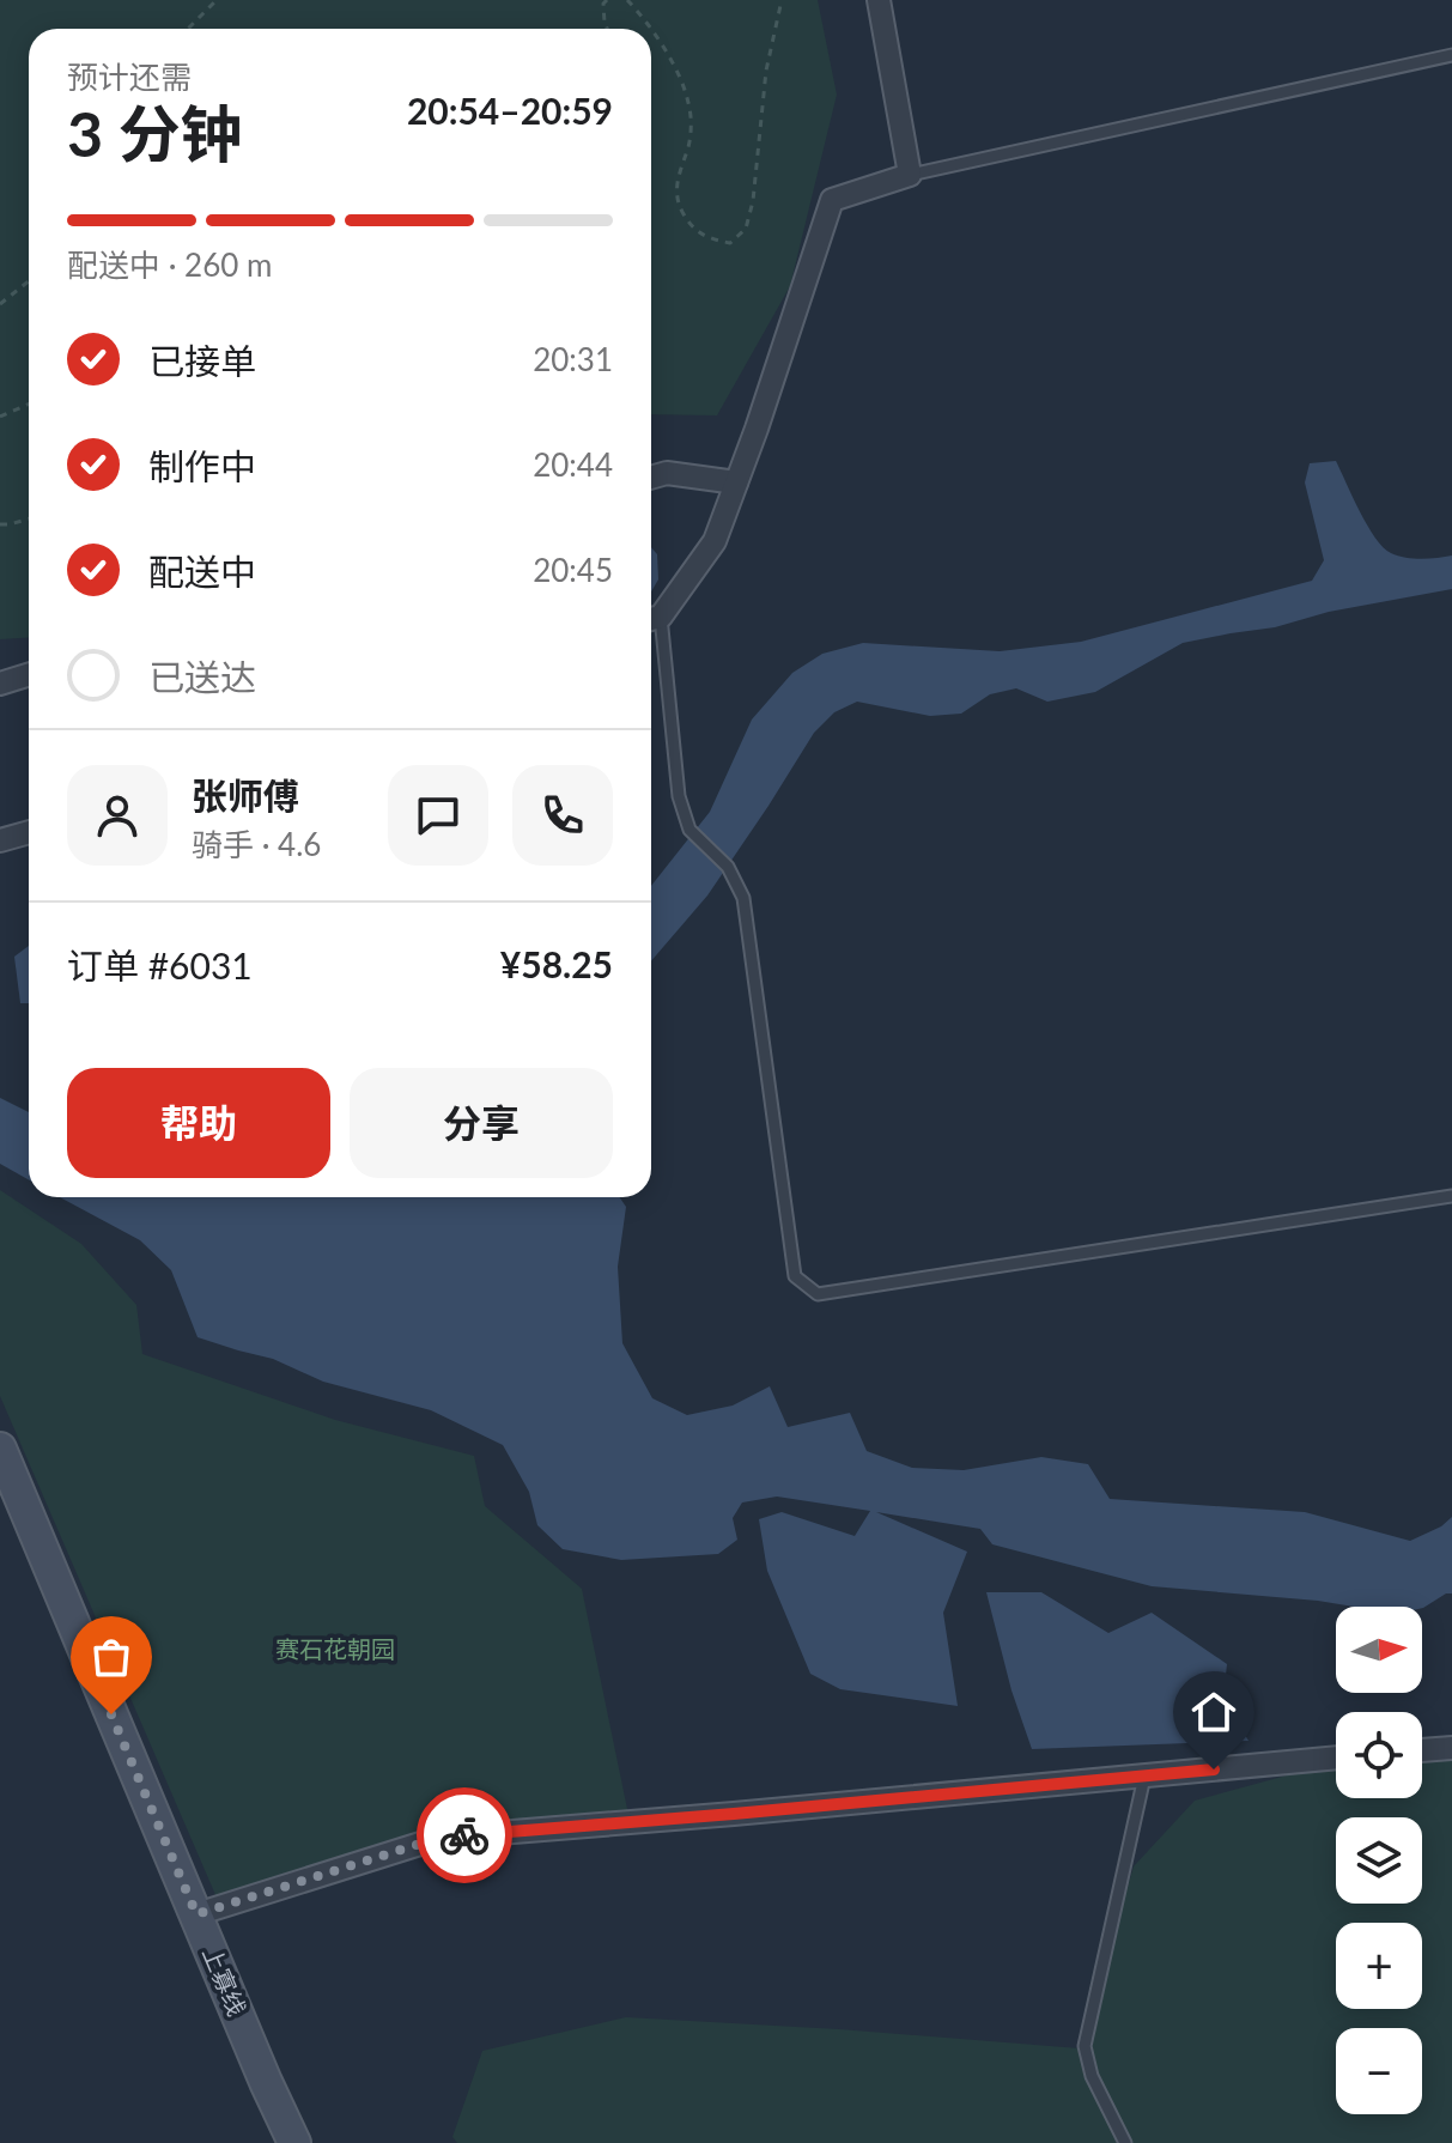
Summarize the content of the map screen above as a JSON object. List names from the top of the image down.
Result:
{
  "streets": {
    "street": ["上寡线"]
  },
  "parks": ["赛石花朝园"],
  "north": "right",
  "page": {
    "heading": ["3 分钟", "预计还需", "20:54–20:59"],
    "panel": [
      "张师傅",
      "骑手 · 4.6",
      "订单 #6031",
      "¥58.25"
    ],
    "bar": "配送中 · 260 m",
    "list": [
      ["已接单", "20:31"],
      ["制作中", "20:44"],
      ["配送中", "20:45"],
      "已送达"
    ],
    "buttons": ["帮助", "分享"],
    "map_buttons": ["+", "−"]
  }
}
